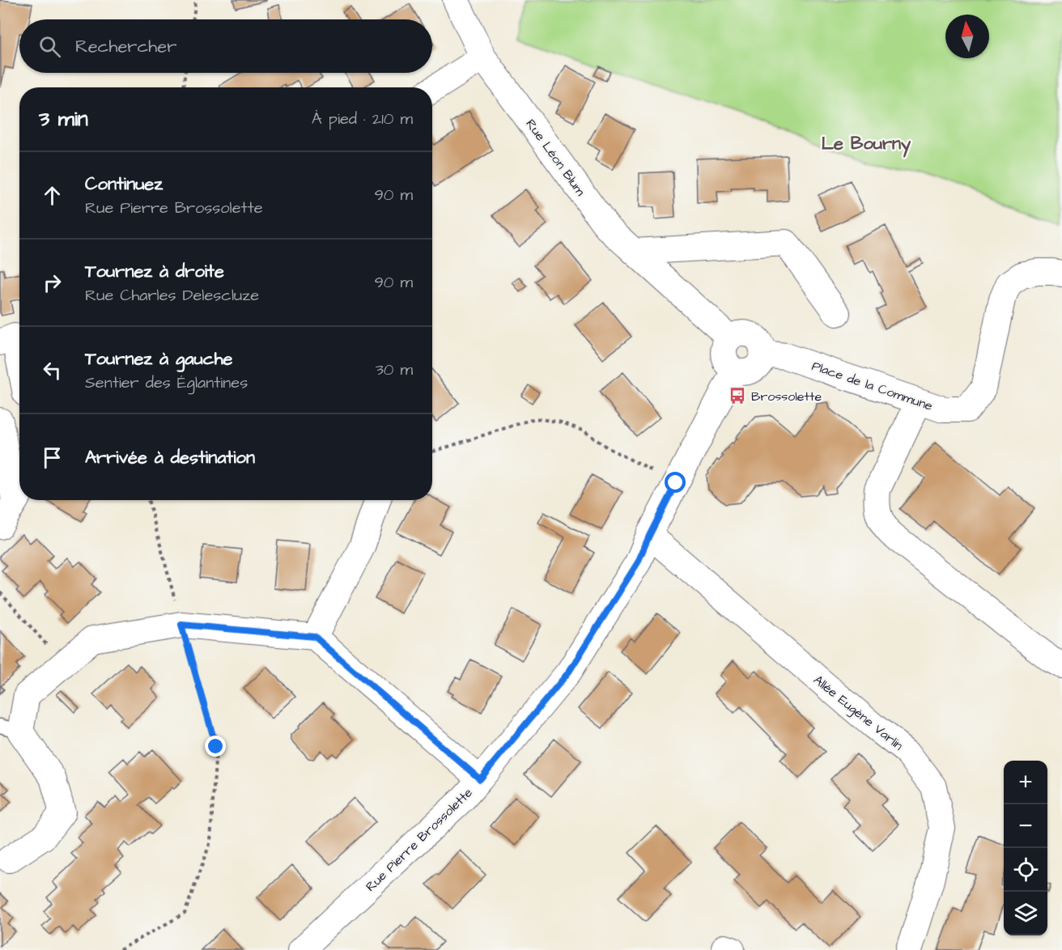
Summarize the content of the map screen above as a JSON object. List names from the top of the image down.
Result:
{
  "streets": {
    "street": [
      "Rue Léon Blum",
      "Place de la Commune",
      "Allée Eugène Varlin",
      "Rue Pierre Brossolette"
    ]
  },
  "crossings": [
    ["Rue Léon Blum", "Place de la Commune"],
    ["Rue Léon Blum", "Rue Pierre Brossolette"],
    ["Place de la Commune", "Rue Pierre Brossolette"],
    ["Allée Eugène Varlin", "Rue Pierre Brossolette"]
  ],
  "districts": ["Le Bourny"],
  "places": {
    "bus stop": ["Brossolette"]
  },
  "north": "top",
  "page": {
    "search": "Rechercher",
    "heading": ["3 min", "À pied · 210 m"],
    "list": [
      ["Continuez", "Rue Pierre Brossolette", "90 m"],
      ["Tournez à droite", "Rue Charles Delescluze", "90 m"],
      ["Tournez à gauche", "Sentier des Églantines", "30 m"],
      "Arrivée à destination"
    ],
    "map_buttons": ["+", "−"]
  }
}
